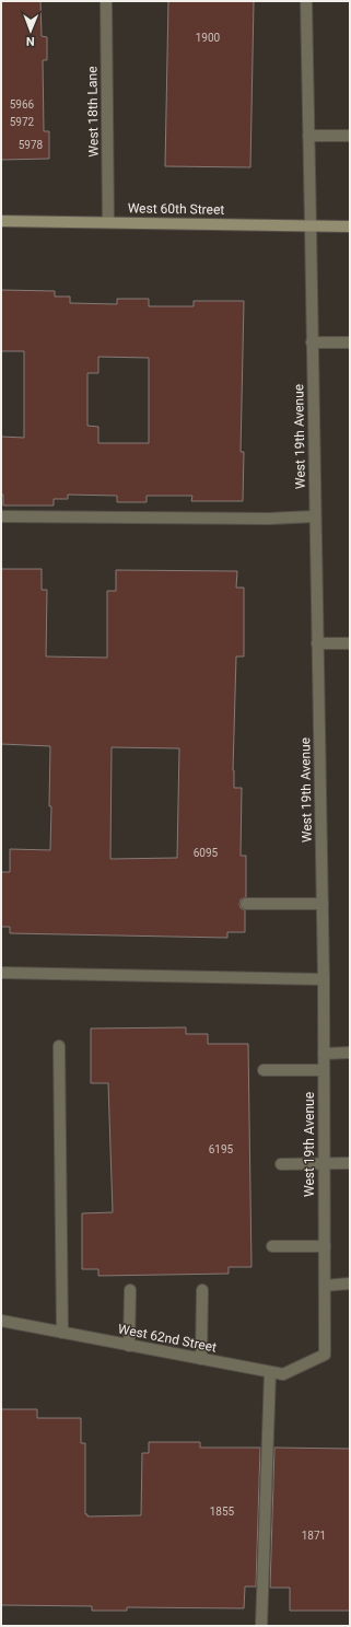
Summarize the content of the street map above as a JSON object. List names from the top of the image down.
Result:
{
  "streets": {
    "street": [
      "West 18th Lane",
      "West 60th Street",
      "West 19th Avenue",
      "West 62nd Street"
    ]
  },
  "crossings": [
    ["West 18th Lane", "West 60th Street"],
    ["West 60th Street", "West 19th Avenue"],
    ["West 19th Avenue", "West 62nd Street"]
  ],
  "house_numbers": [
    "1900",
    "5966",
    "5972",
    "5978",
    "6095",
    "6195",
    "1855",
    "1871"
  ],
  "north": "bottom"
}
